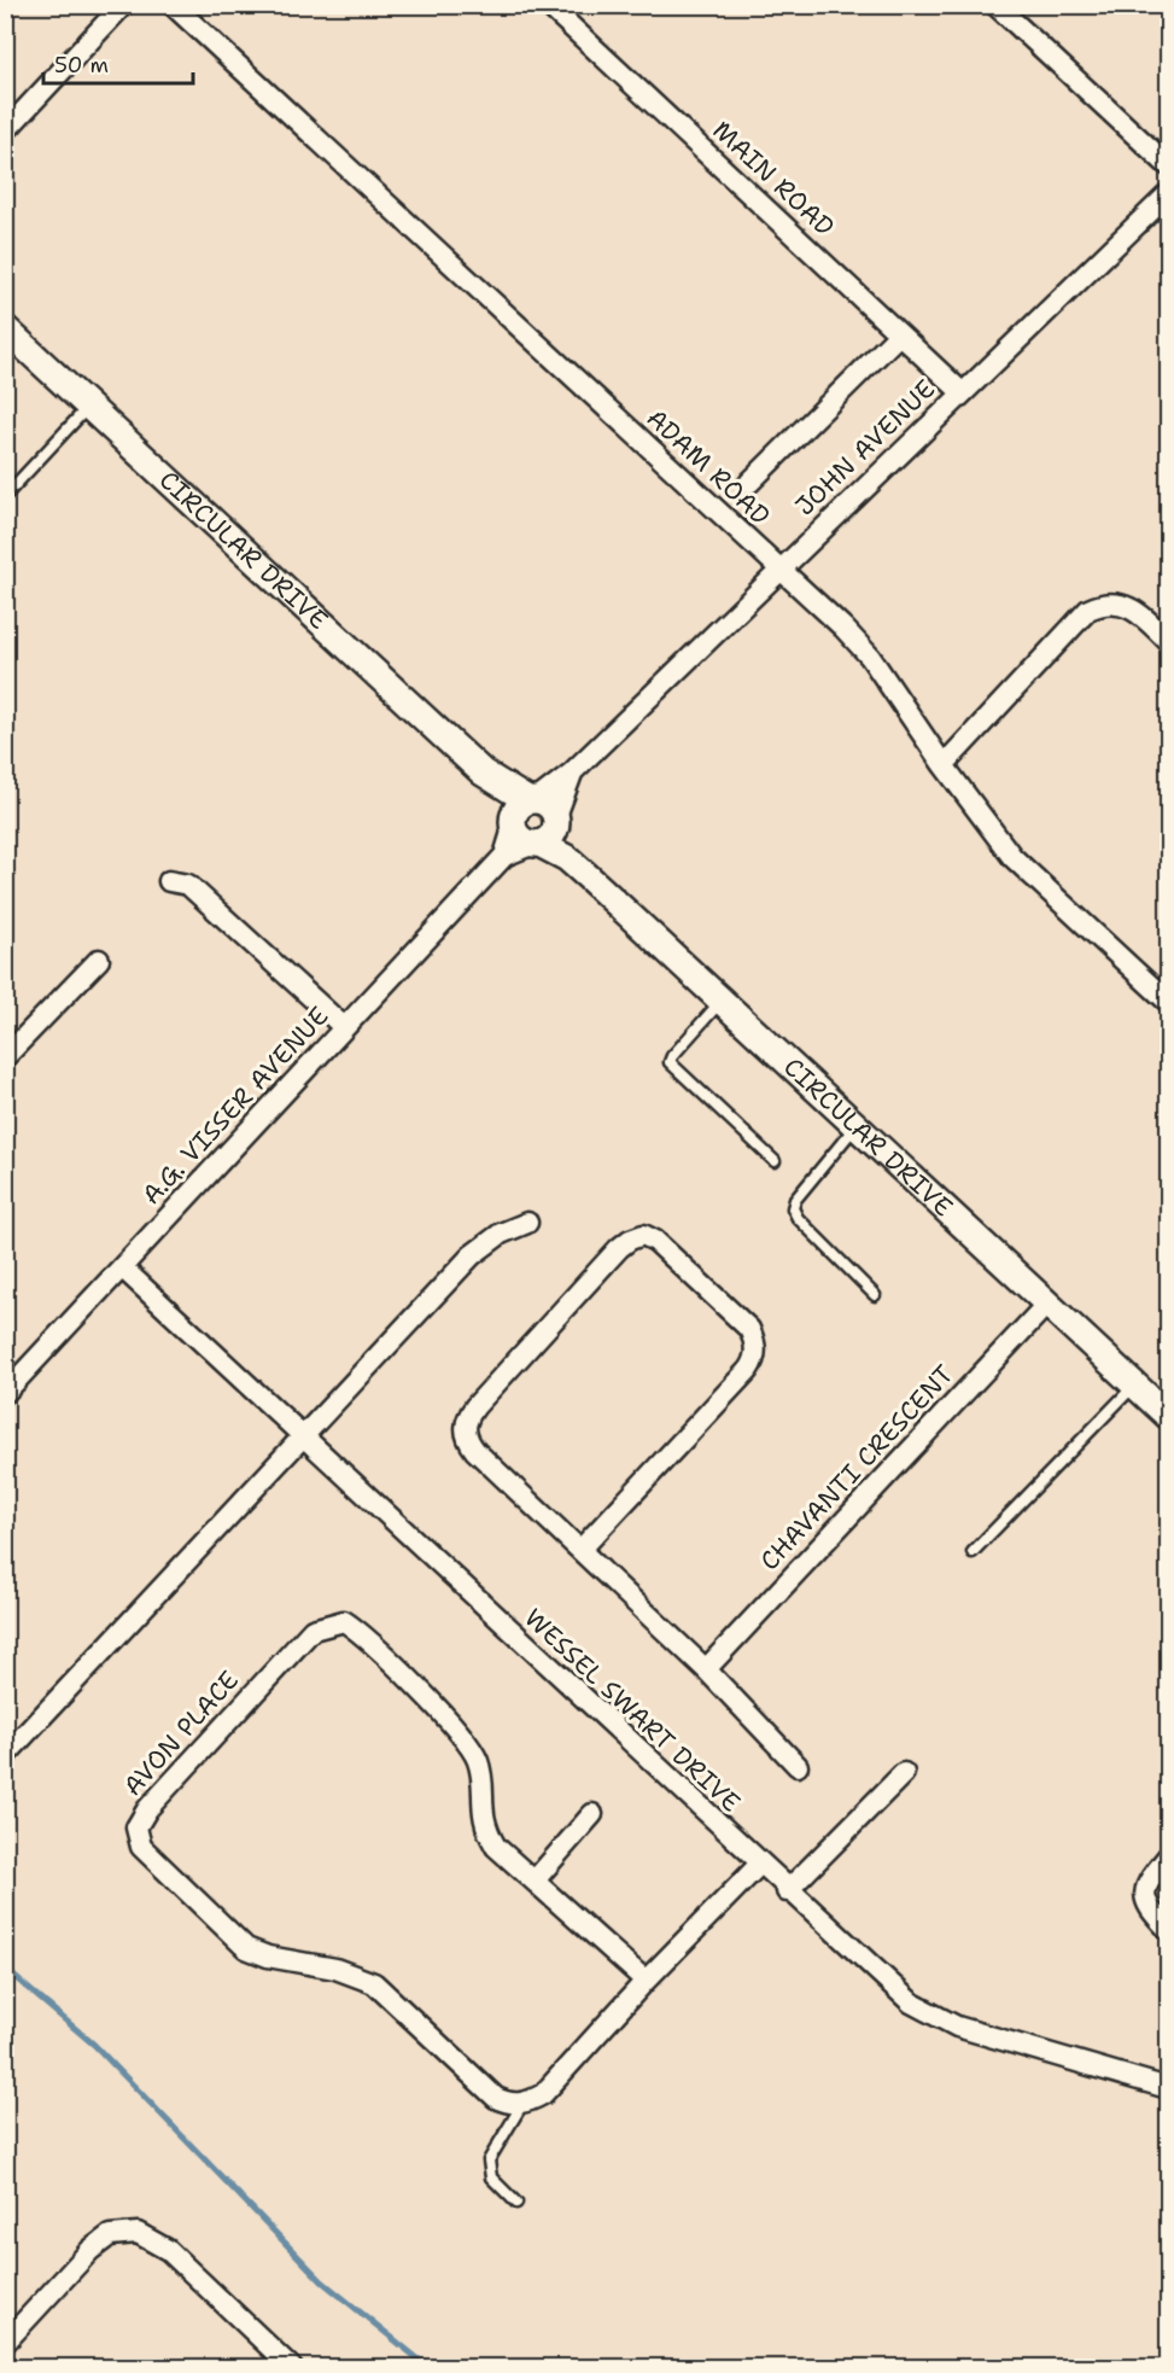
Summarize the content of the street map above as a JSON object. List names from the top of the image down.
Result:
{
  "streets": {
    "street": [
      "MAIN ROAD",
      "JOHN AVENUE",
      "ADAM ROAD",
      "CIRCULAR DRIVE",
      "A.G. VISSER AVENUE",
      "CHAVANTI CRESCENT",
      "WESSEL SWART DRIVE",
      "AVON PLACE"
    ]
  },
  "crossings": [
    ["MAIN ROAD", "JOHN AVENUE"],
    ["JOHN AVENUE", "ADAM ROAD"],
    ["JOHN AVENUE", "CIRCULAR DRIVE"],
    ["JOHN AVENUE", "A.G. VISSER AVENUE"],
    ["CIRCULAR DRIVE", "A.G. VISSER AVENUE"],
    ["CIRCULAR DRIVE", "CHAVANTI CRESCENT"],
    ["A.G. VISSER AVENUE", "WESSEL SWART DRIVE"]
  ],
  "scale_bar": "50 m"
}
